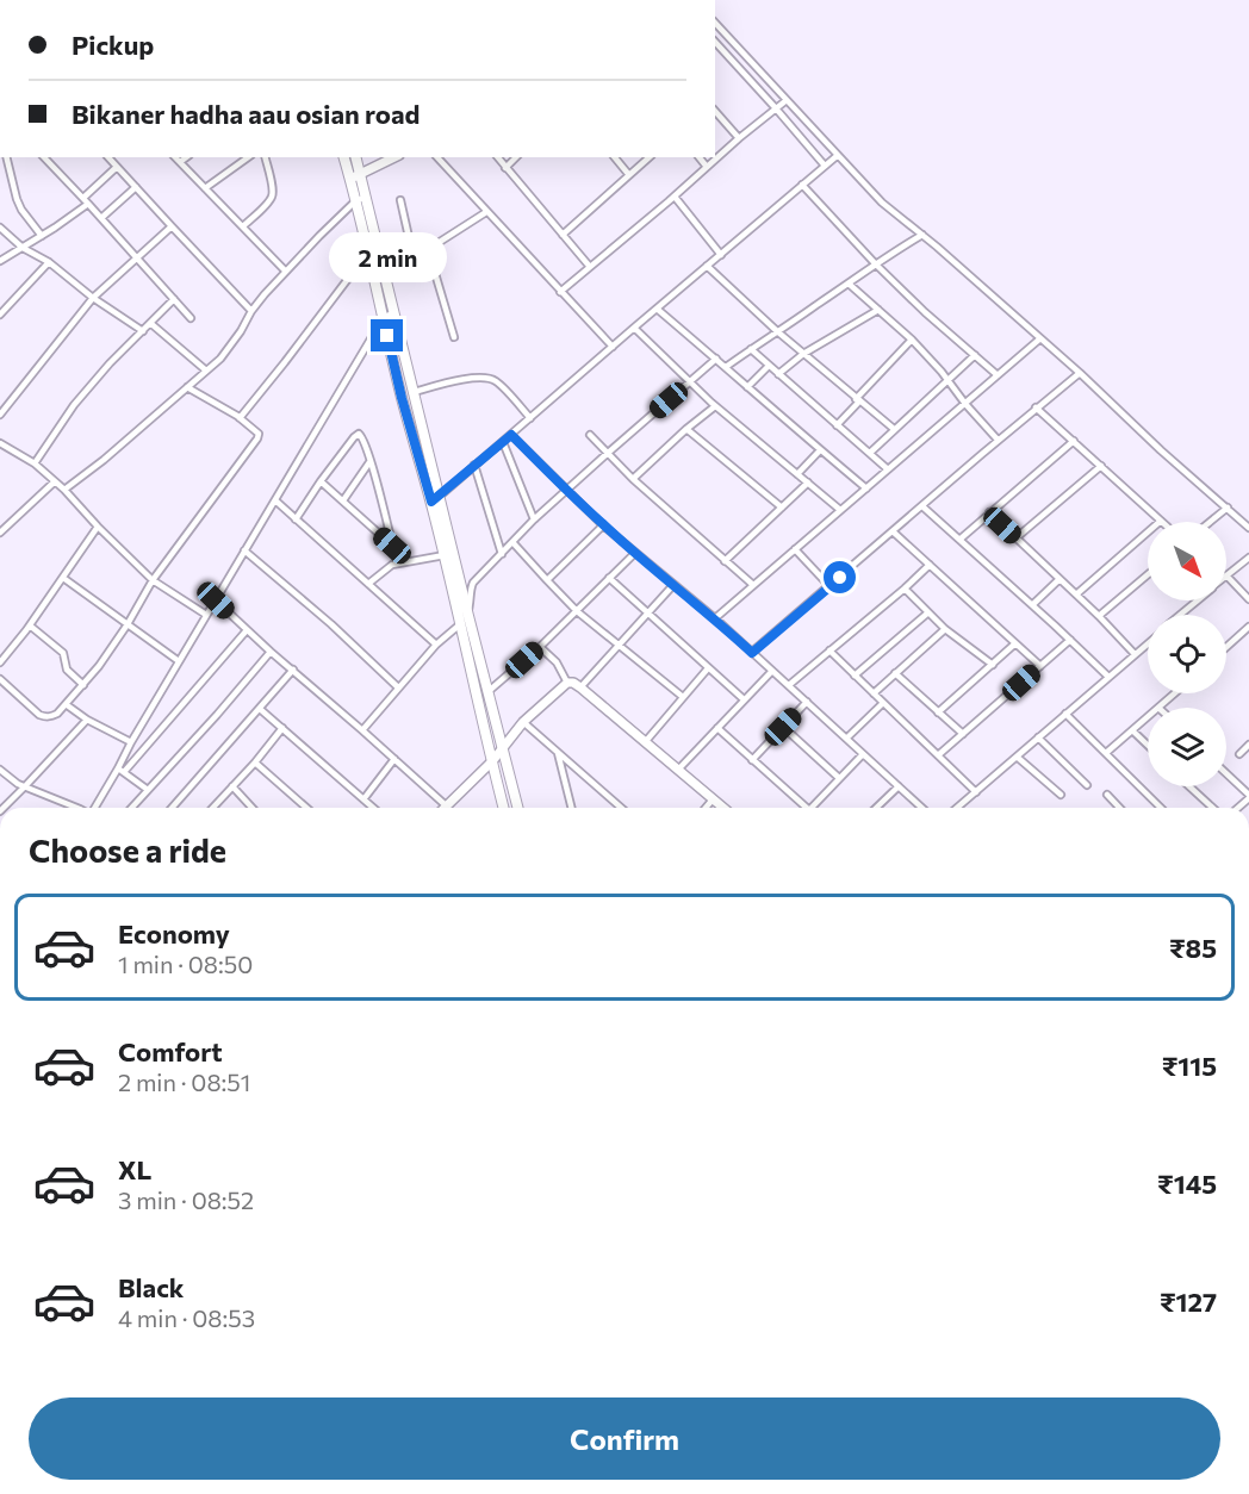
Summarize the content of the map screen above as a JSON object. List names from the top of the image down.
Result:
{
  "north": "bottom right",
  "page": {
    "banner": ["Pickup", "Bikaner hadha aau osian road"],
    "bubble": "2 min",
    "heading": "Choose a ride",
    "list": [
      {
        "name": "Economy",
        "note": "1 min · 08:50",
        "value": "₹85"
      },
      {
        "name": "Comfort",
        "note": "2 min · 08:51",
        "value": "₹115"
      },
      {
        "name": "XL",
        "note": "3 min · 08:52",
        "value": "₹145"
      },
      {
        "name": "Black",
        "note": "4 min · 08:53",
        "value": "₹127"
      }
    ],
    "buttons": "Confirm"
  }
}
